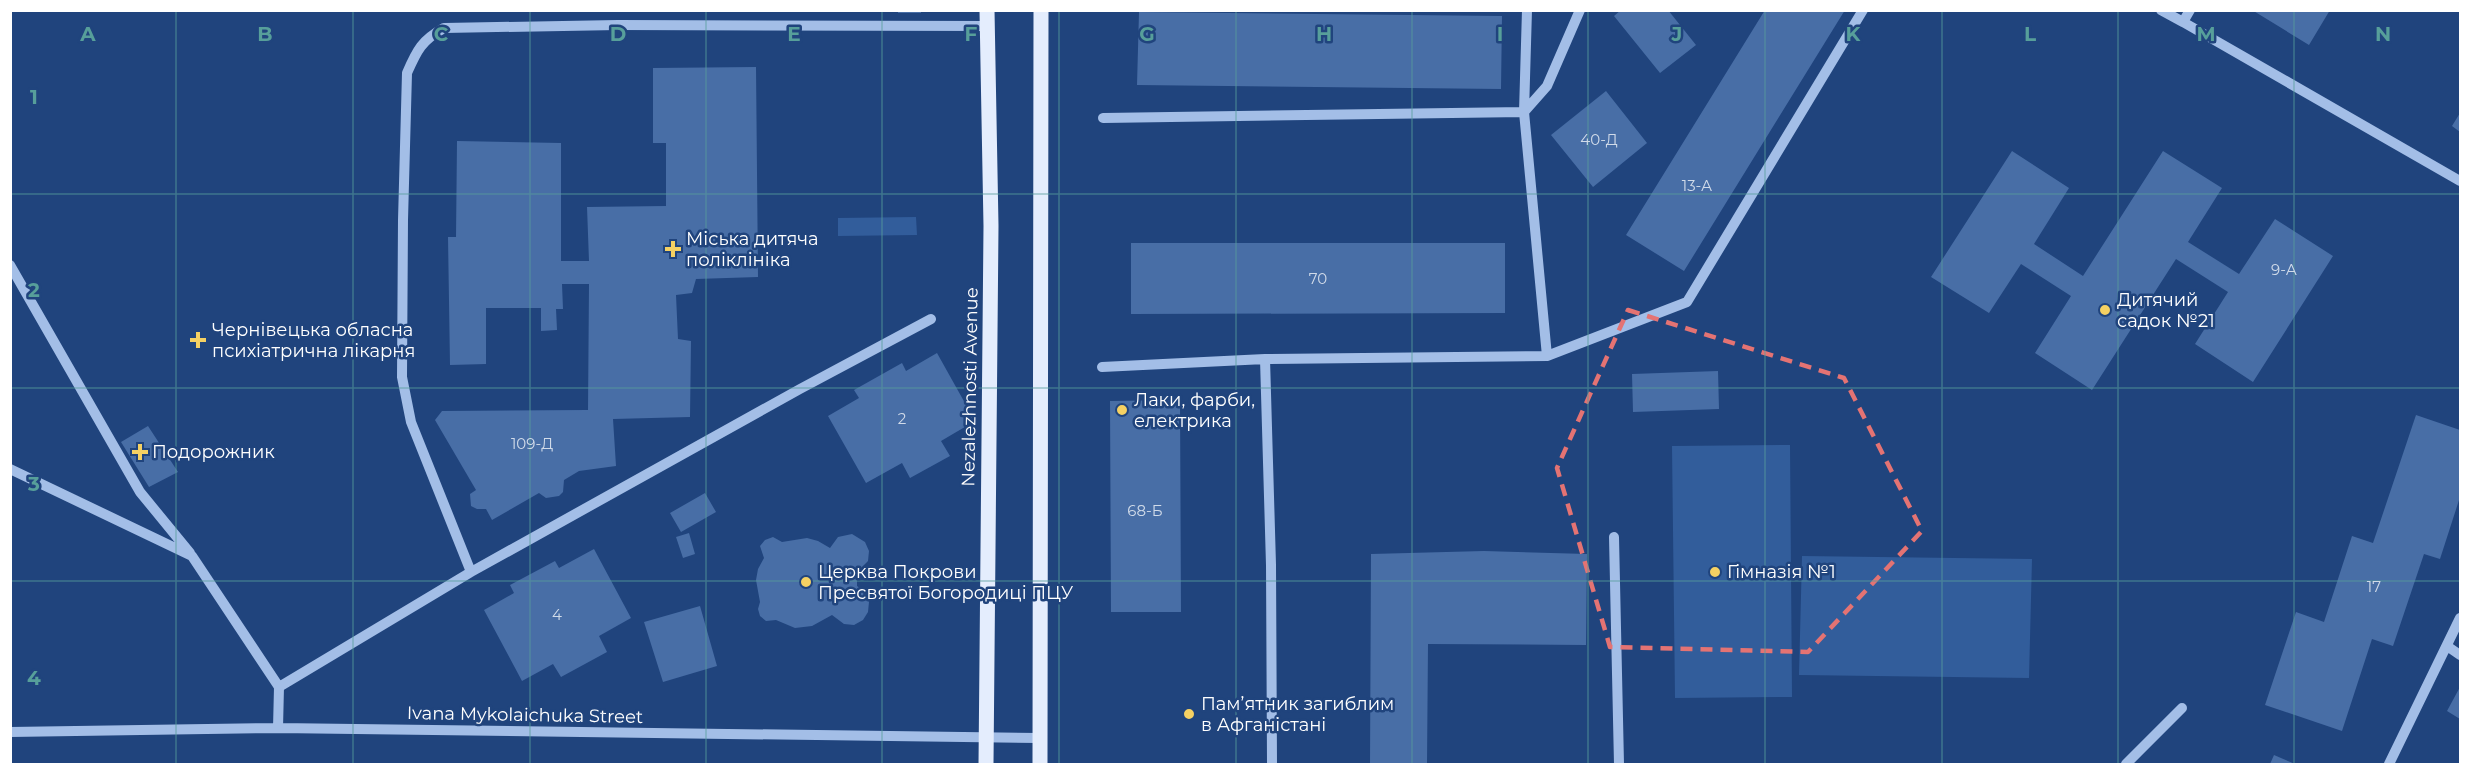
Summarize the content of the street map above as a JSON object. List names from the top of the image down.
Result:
{
  "streets": {
    "main road": ["Nezalezhnosti Avenue"],
    "street": ["Ivana Mykolaichuka Street"]
  },
  "crossings": [
    ["Nezalezhnosti Avenue", "Ivana Mykolaichuka Street"]
  ],
  "places": {
    "health": ["Міська дитяча поліклініка", "Чернівецька обласна психіатрична лікарня", "Подорожник"],
    "other": [
      "Дитячий садок №21",
      "Лаки, фарби, електрика",
      "Гімназія №1",
      "Церква Покрови Пресвятої Богородиці ПЦУ",
      "Пам’ятник загиблим в Афганістані"
    ]
  },
  "house_numbers": [
    "40-Д",
    "13-А",
    "9-А",
    "70",
    "2",
    "109-Д",
    "68-Б",
    "17",
    "4"
  ],
  "grid": {
    "columns": [
      "A",
      "B",
      "C",
      "D",
      "E",
      "F",
      "G",
      "H",
      "I",
      "J",
      "K",
      "L",
      "M",
      "N"
    ],
    "rows": [
      "1",
      "2",
      "3",
      "4"
    ]
  }
}
